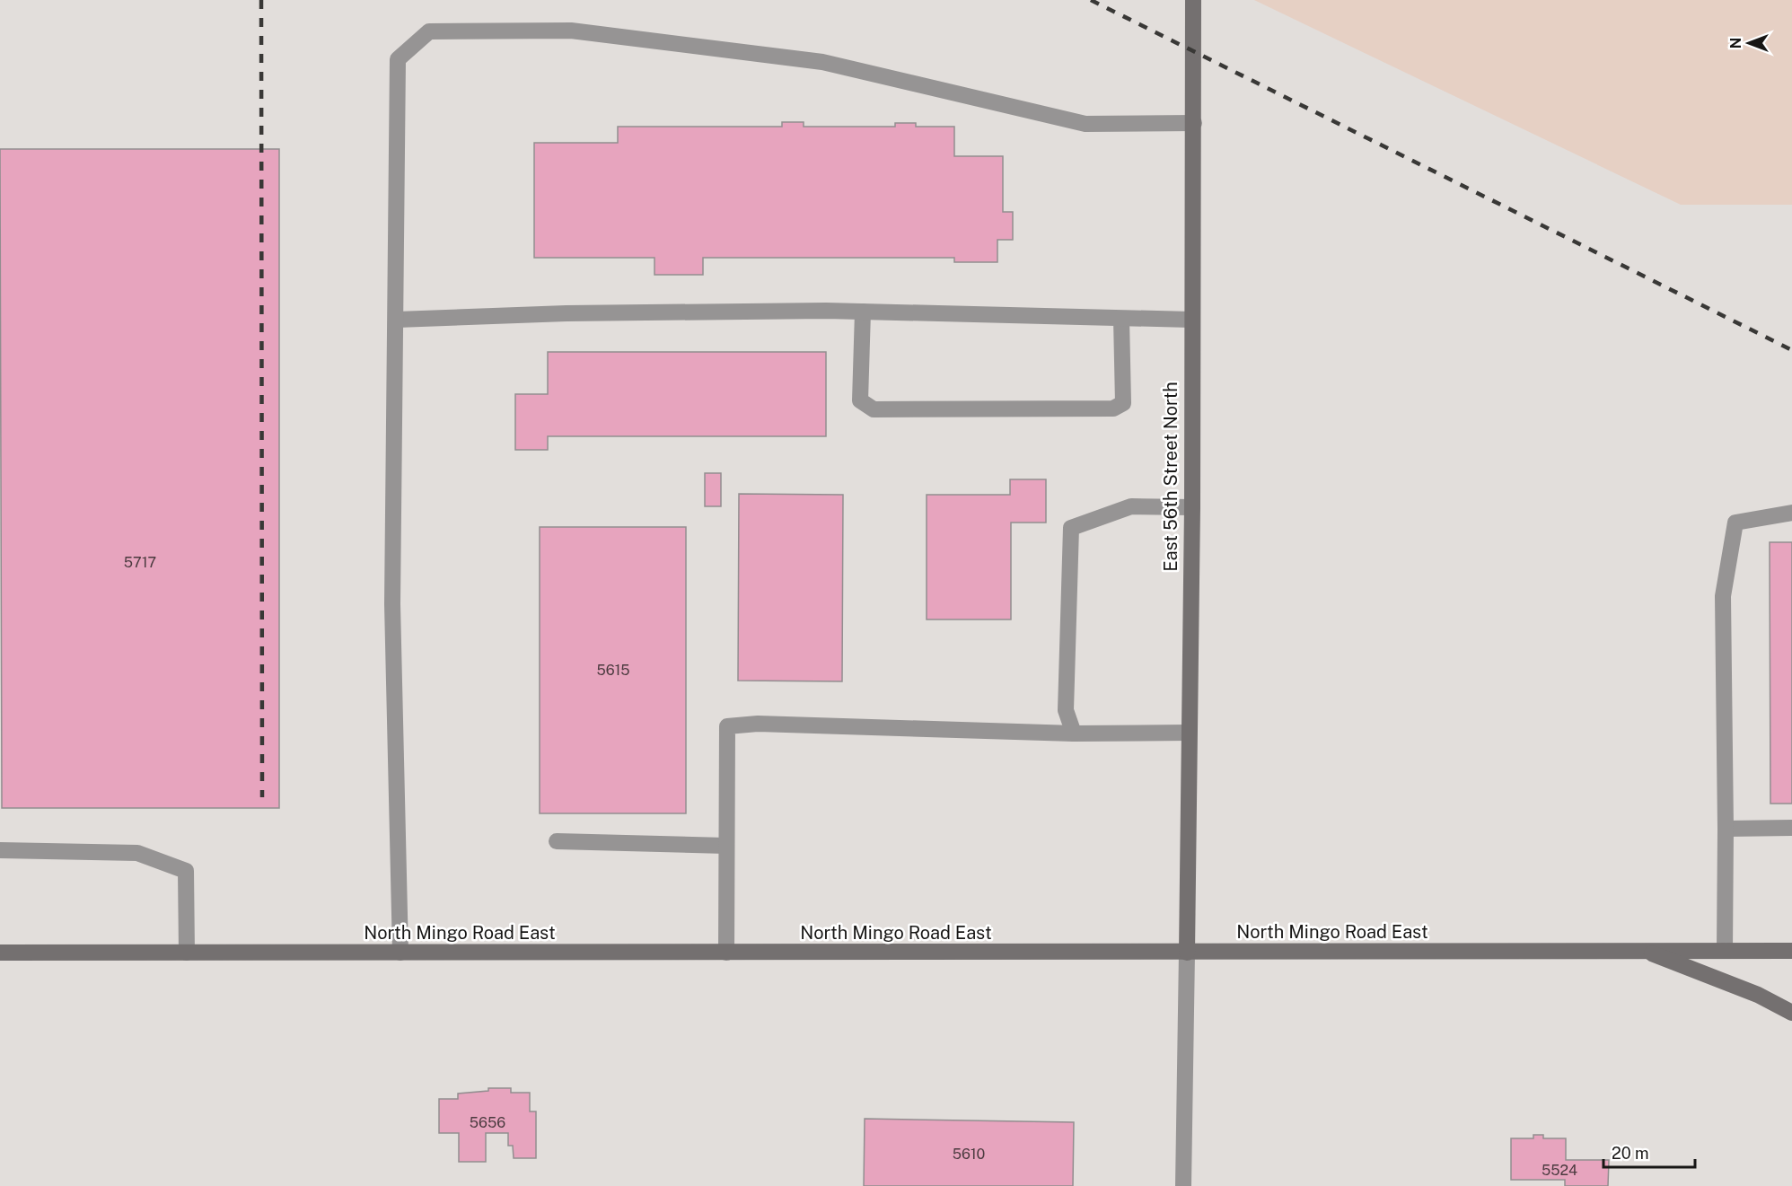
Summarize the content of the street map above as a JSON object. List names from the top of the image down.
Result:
{
  "streets": {
    "street": ["East 56th Street North", "North Mingo Road East"]
  },
  "crossings": [
    ["East 56th Street North", "North Mingo Road East"]
  ],
  "house_numbers": [
    "5717",
    "5615",
    "5656",
    "5610",
    "5524"
  ],
  "scale_bar": "20 m",
  "north": "left"
}
